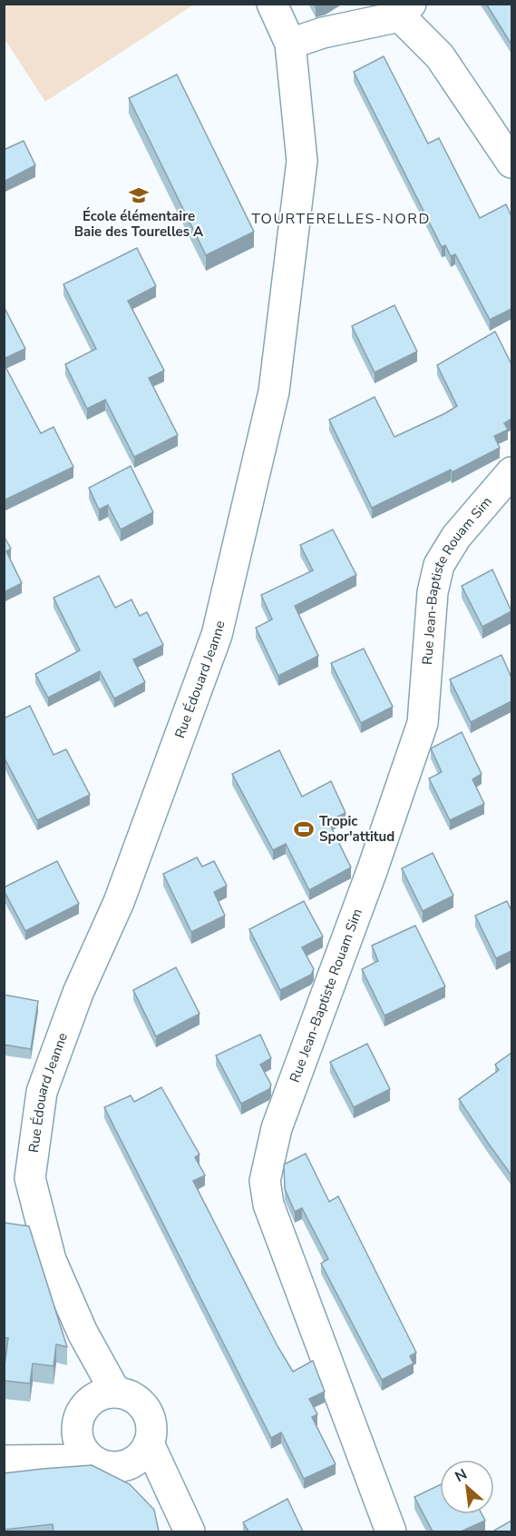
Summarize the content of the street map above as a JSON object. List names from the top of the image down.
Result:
{
  "streets": {
    "street": ["Rue Jean-Baptiste Rouam Sim", "Rue Édouard Jeanne"]
  },
  "districts": ["TOURTERELLES-NORD"],
  "places": {
    "school or university": ["École élémentaire Baie des Tourelles A"],
    "sports": ["Tropic Spor'attitud"]
  },
  "north": "top left"
}
